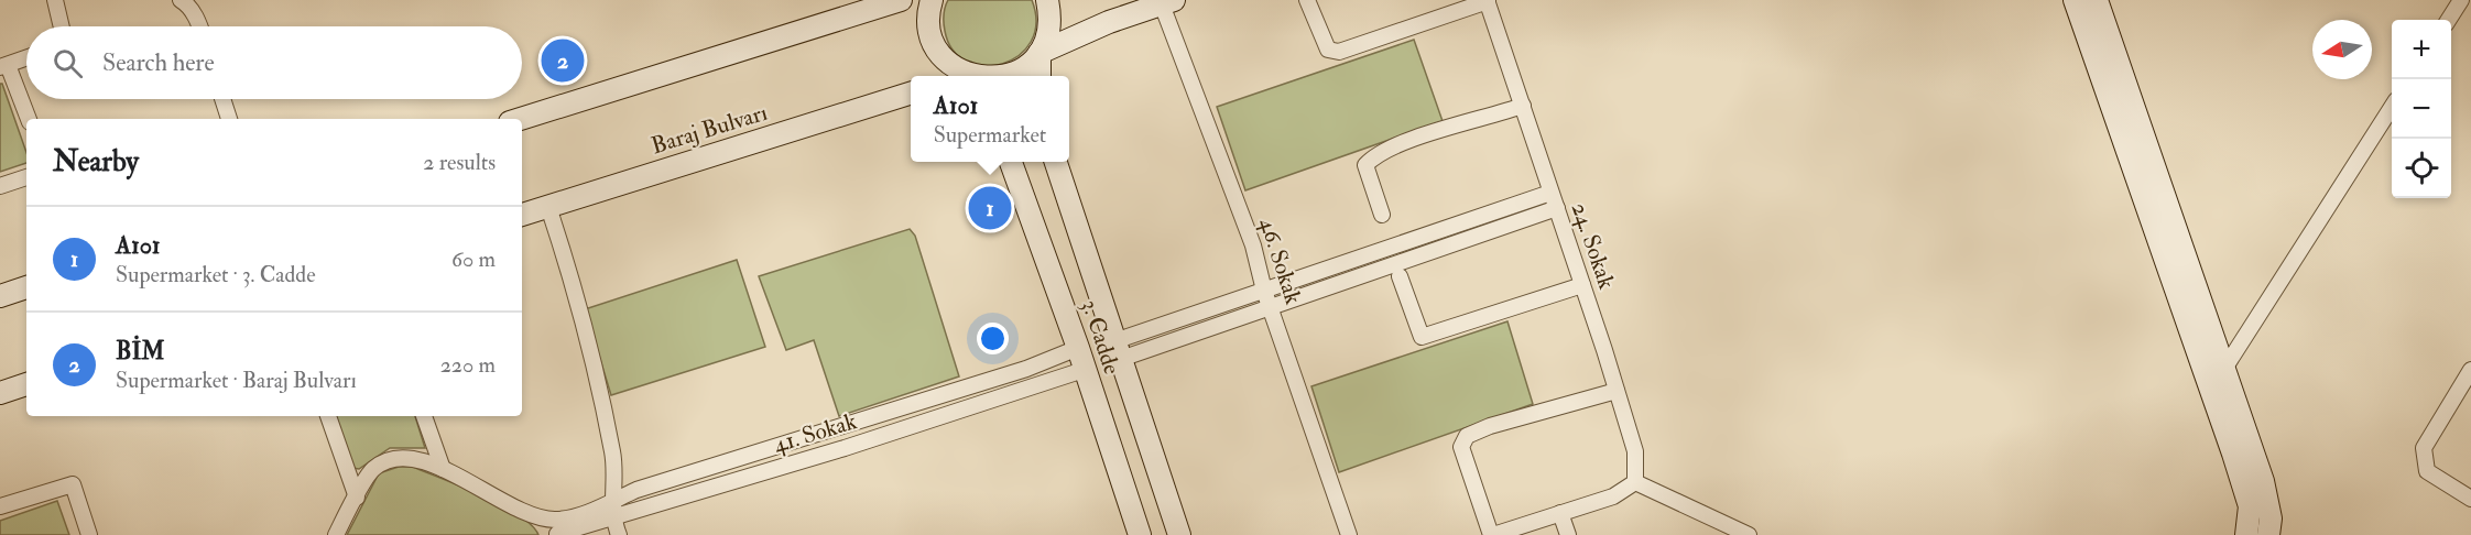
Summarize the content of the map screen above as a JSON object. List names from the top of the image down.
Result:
{
  "streets": {
    "main road": ["Baraj Bulvarı", "3. Cadde"],
    "street": ["24. Sokak", "46. Sokak", "41. Sokak"]
  },
  "crossings": [
    ["3. Cadde", "41. Sokak"]
  ],
  "north": "left",
  "page": {
    "map_buttons": ["+", "−"],
    "search": "Search here",
    "pins": ["2", "1"],
    "popup": ["A101", "Supermarket"],
    "heading": ["Nearby", "2 results"],
    "list": [
      {
        "mark": "1",
        "name": "A101",
        "note": "Supermarket · 3. Cadde",
        "value": "60 m"
      },
      {
        "mark": "2",
        "name": "BİM",
        "note": "Supermarket · Baraj Bulvarı",
        "value": "220 m"
      }
    ]
  }
}
